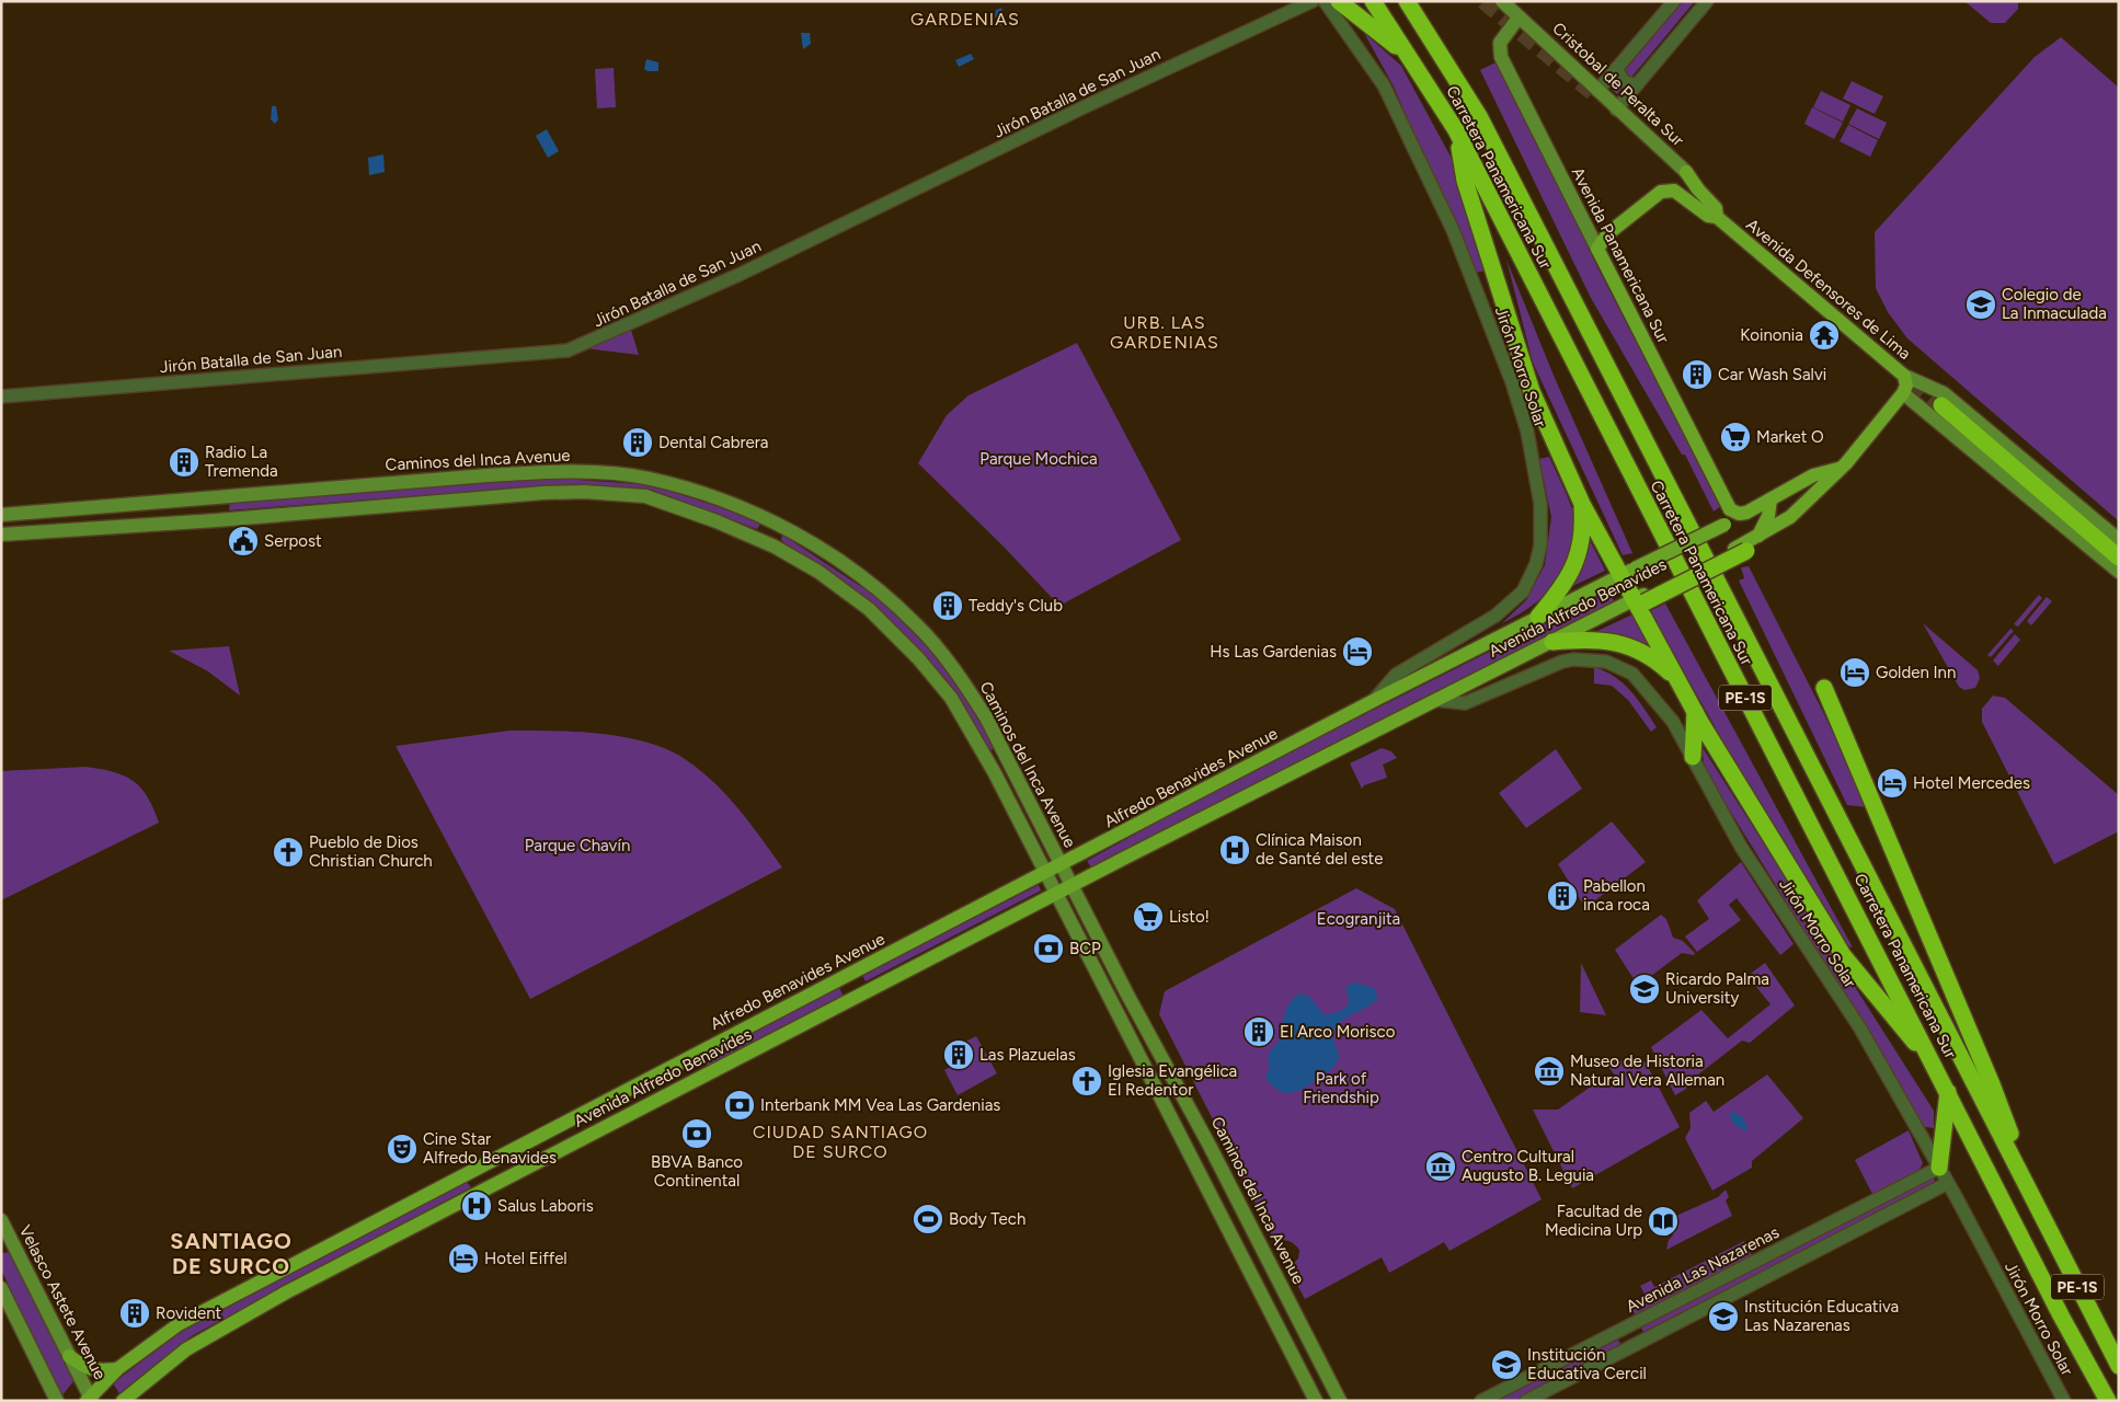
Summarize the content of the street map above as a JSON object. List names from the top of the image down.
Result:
{
  "streets": {
    "highway": ["Carretera Panamericana Sur", "PE-1S"],
    "main road": [
      "Cristobal de Peralta Sur",
      "Avenida Panamericana Sur",
      "Avenida Defensores de Lima",
      "Caminos del Inca Avenue",
      "Avenida Alfredo Benavides",
      "Alfredo Benavides Avenue",
      "Velasco Astete Avenue"
    ],
    "street": ["Jirón Batalla de San Juan", "Jirón Morro Solar", "Avenida Las Nazarenas"]
  },
  "crossings": [
    ["Cristobal de Peralta Sur", "Avenida Panamericana Sur"],
    ["Cristobal de Peralta Sur", "Avenida Defensores de Lima"],
    ["Avenida Panamericana Sur", "Avenida Alfredo Benavides"],
    ["Jirón Morro Solar", "Avenida Alfredo Benavides"],
    ["Jirón Morro Solar", "Alfredo Benavides Avenue"],
    ["Jirón Morro Solar", "Avenida Las Nazarenas"],
    ["Caminos del Inca Avenue", "Alfredo Benavides Avenue"],
    ["Avenida Alfredo Benavides", "Alfredo Benavides Avenue"],
    ["Alfredo Benavides Avenue", "Velasco Astete Avenue"]
  ],
  "districts": [
    "GARDENIAS",
    "URB. LAS GARDENIAS",
    "CIUDAD SANTIAGO DE SURCO",
    "SANTIAGO DE SURCO"
  ],
  "parks": [
    "Parque Mochica",
    "Parque Chavín",
    "Ecogranjita",
    "Park of Friendship"
  ],
  "places": {
    "school or university": [
      "Colegio de La Inmaculada",
      "Ricardo Palma University",
      "Institución Educativa Las Nazarenas",
      "Institución Educativa Cercil"
    ],
    "temple": ["Koinonia"],
    "building": [
      "Car Wash Salvi",
      "Dental Cabrera",
      "Radio La Tremenda",
      "Teddy's Club",
      "Pabellon inca roca",
      "El Arco Morisco",
      "Las Plazuelas",
      "Rovident"
    ],
    "supermarket": ["Market O", "Listo!"],
    "public building": ["Serpost"],
    "hotel": [
      "Hs Las Gardenias",
      "Golden Inn",
      "Hotel Mercedes",
      "Hotel Eiffel"
    ],
    "hospital": ["Clínica Maison de Santé del este", "Salus Laboris"],
    "church": ["Pueblo de Dios Christian Church", "Iglesia Evangélica El Redentor"],
    "bank": ["BCP", "Interbank MM Vea Las Gardenias", "BBVA Banco Continental"],
    "museum": ["Museo de Historia Natural Vera Alleman", "Centro Cultural Augusto B. Leguia"],
    "theatre": ["Cine Star Alfredo Benavides"],
    "sports": ["Body Tech"],
    "library": ["Facultad de Medicina Urp"]
  }
}
